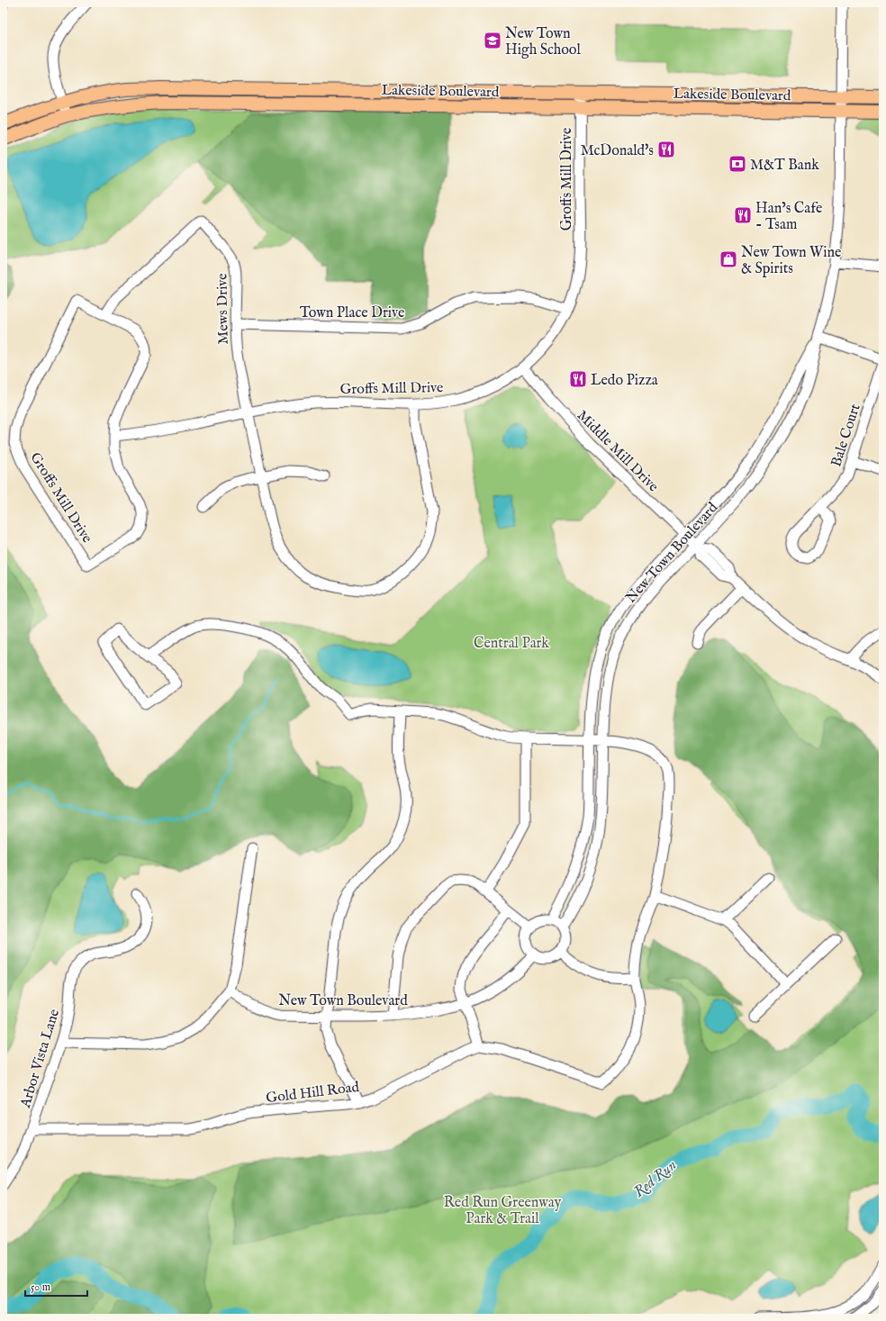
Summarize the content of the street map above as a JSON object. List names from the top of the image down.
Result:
{
  "streets": {
    "main road": ["Lakeside Boulevard"],
    "street": [
      "Groffs Mill Drive",
      "Mews Drive",
      "Town Place Drive",
      "Bale Court",
      "Middle Mill Drive",
      "New Town Boulevard",
      "Arbor Vista Lane",
      "Gold Hill Road"
    ]
  },
  "crossings": [
    ["Lakeside Boulevard", "Groffs Mill Drive"],
    ["Lakeside Boulevard", "New Town Boulevard"],
    ["Groffs Mill Drive", "Mews Drive"],
    ["Groffs Mill Drive", "Town Place Drive"],
    ["Groffs Mill Drive", "Middle Mill Drive"],
    ["Mews Drive", "Town Place Drive"],
    ["Middle Mill Drive", "New Town Boulevard"],
    ["Arbor Vista Lane", "Gold Hill Road"]
  ],
  "water": ["Red Run"],
  "parks": ["Central Park", "Red Run Greenway Park & Trail"],
  "places": {
    "school or university": ["New Town High School"],
    "restaurant": ["McDonald's", "Han’s Cafe - Tsam", "Ledo Pizza"],
    "bank": ["M&T Bank"],
    "shop": ["New Town Wine & Spirits"]
  },
  "scale_bar": "50 m"
}
